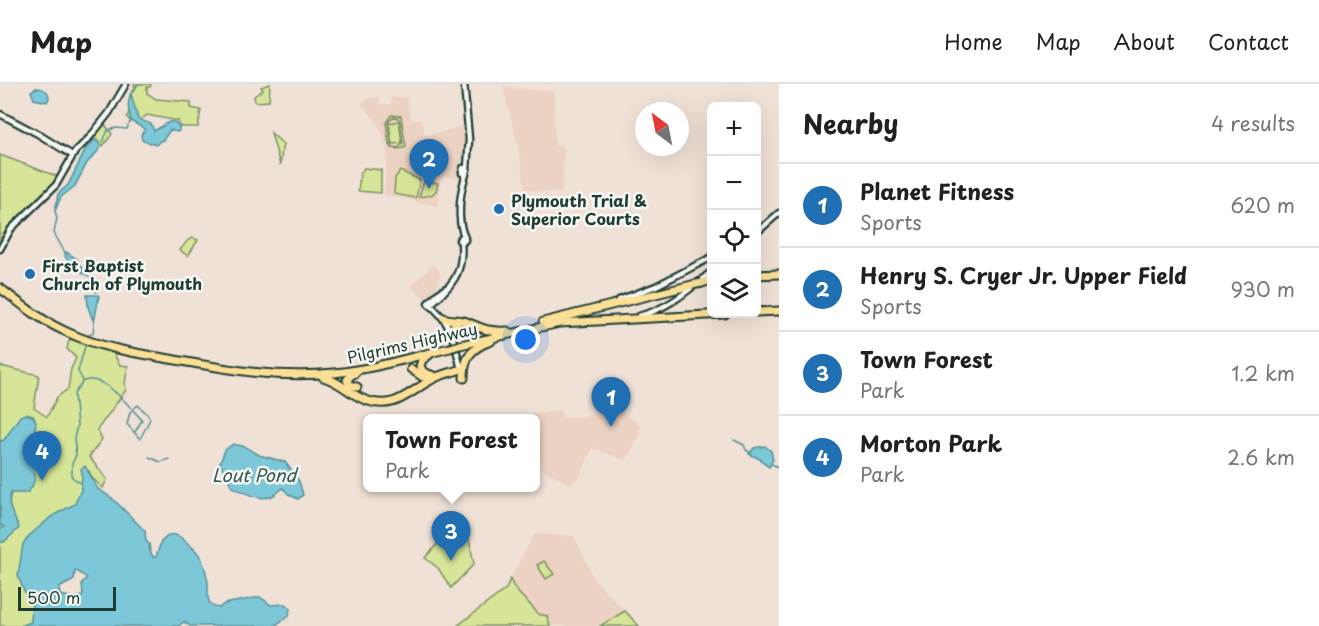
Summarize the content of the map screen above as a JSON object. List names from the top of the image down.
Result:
{
  "streets": {
    "highway": ["Pilgrims Highway"]
  },
  "water": ["Lout Pond"],
  "places": ["Plymouth Trial & Superior Courts", "First Baptist Church of Plymouth"],
  "scale_bar": "500 m",
  "north": "top left",
  "page": {
    "header": "Map",
    "nav": [
      "Home",
      "Map",
      "About",
      "Contact"
    ],
    "heading": ["Nearby", "4 results"],
    "map_buttons": ["+", "−"],
    "pins": [
      "2",
      "1",
      "4",
      "3"
    ],
    "list": [
      {
        "mark": "1",
        "name": "Planet Fitness",
        "note": "Sports",
        "value": "620 m"
      },
      {
        "mark": "2",
        "name": "Henry S. Cryer Jr. Upper Field",
        "note": "Sports",
        "value": "930 m"
      },
      {
        "mark": "3",
        "name": "Town Forest",
        "note": "Park",
        "value": "1.2 km"
      },
      {
        "mark": "4",
        "name": "Morton Park",
        "note": "Park",
        "value": "2.6 km"
      }
    ],
    "popup": ["Town Forest", "Park"],
    "scale": "500 m"
  }
}
